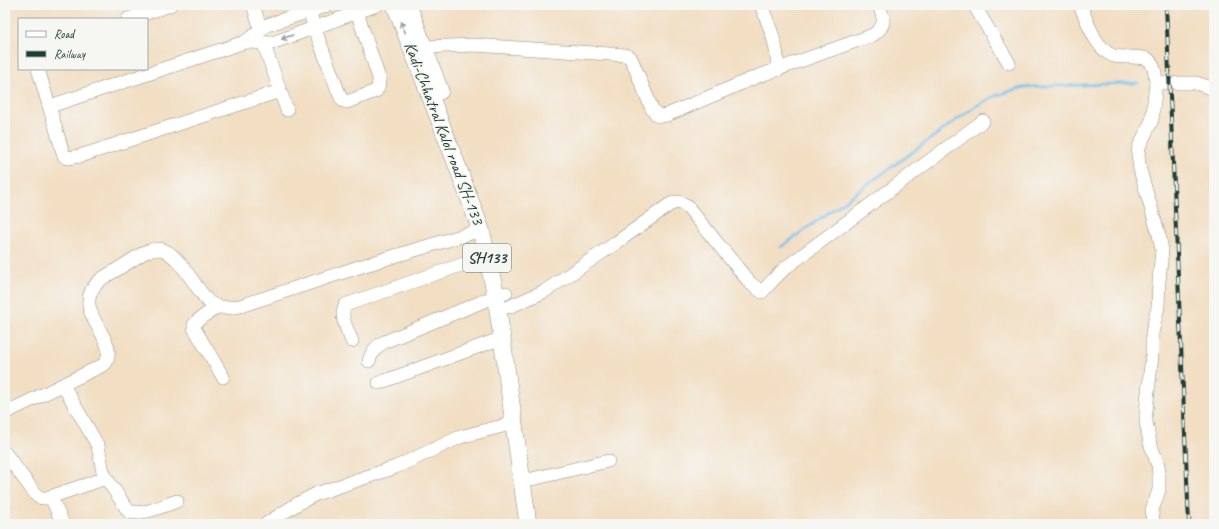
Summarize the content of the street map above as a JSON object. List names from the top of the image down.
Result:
{
  "streets": {
    "main road": ["Kadi-Chhatral Kalol road SH-133", "SH133"]
  },
  "legend": ["Road", "Railway"]
}
